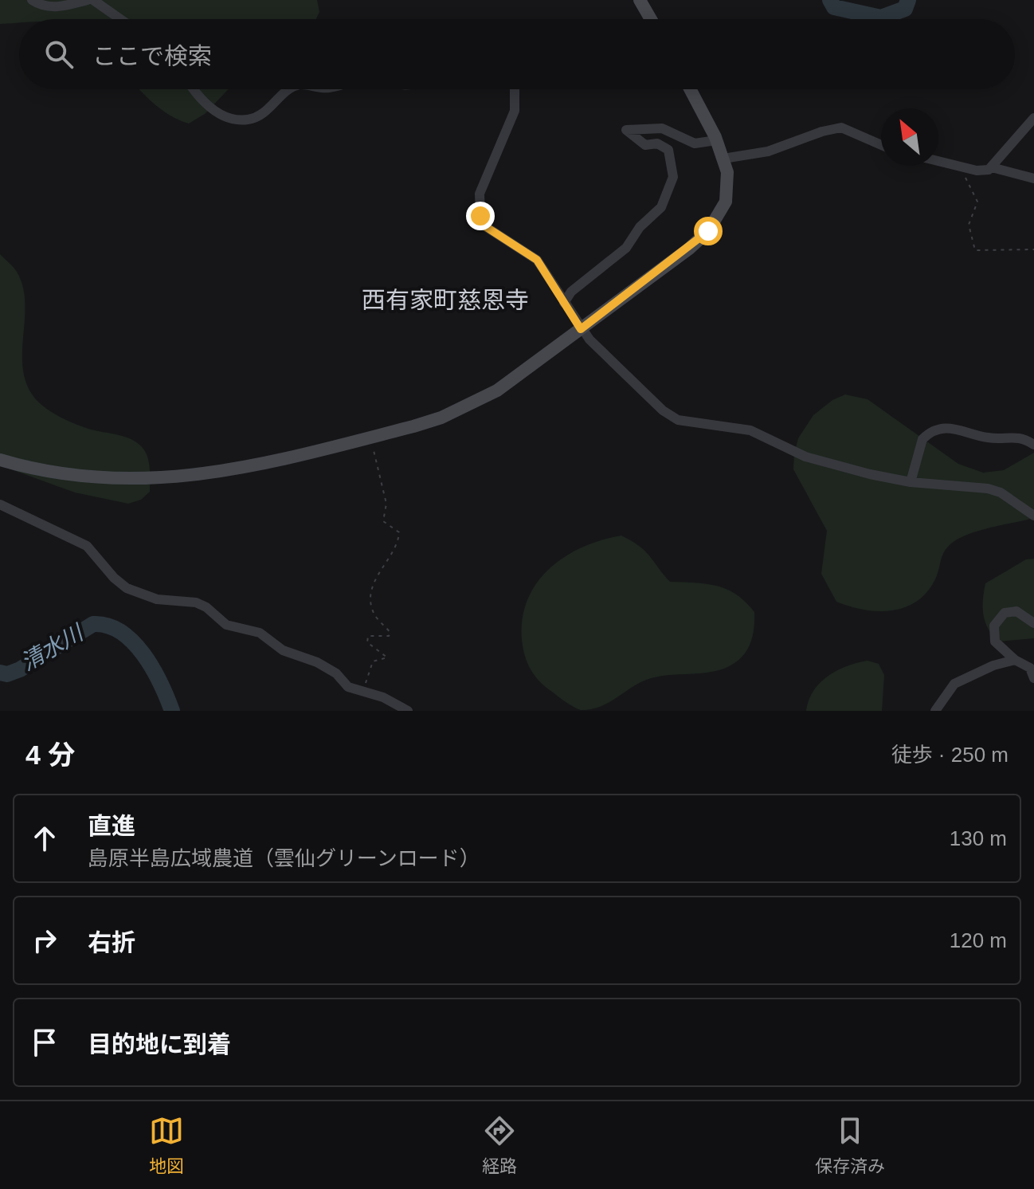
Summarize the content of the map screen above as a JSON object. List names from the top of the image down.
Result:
{
  "districts": ["西有家町慈恩寺"],
  "water": ["清水川"],
  "north": "top left",
  "page": {
    "search": "ここで検索",
    "heading": ["4 分", "徒歩 · 250 m"],
    "list": [
      ["直進", "島原半島広域農道（雲仙グリーンロード）", "130 m"],
      ["右折", "120 m"],
      "目的地に到着"
    ],
    "nav": ["地図", "経路", "保存済み"]
  }
}
